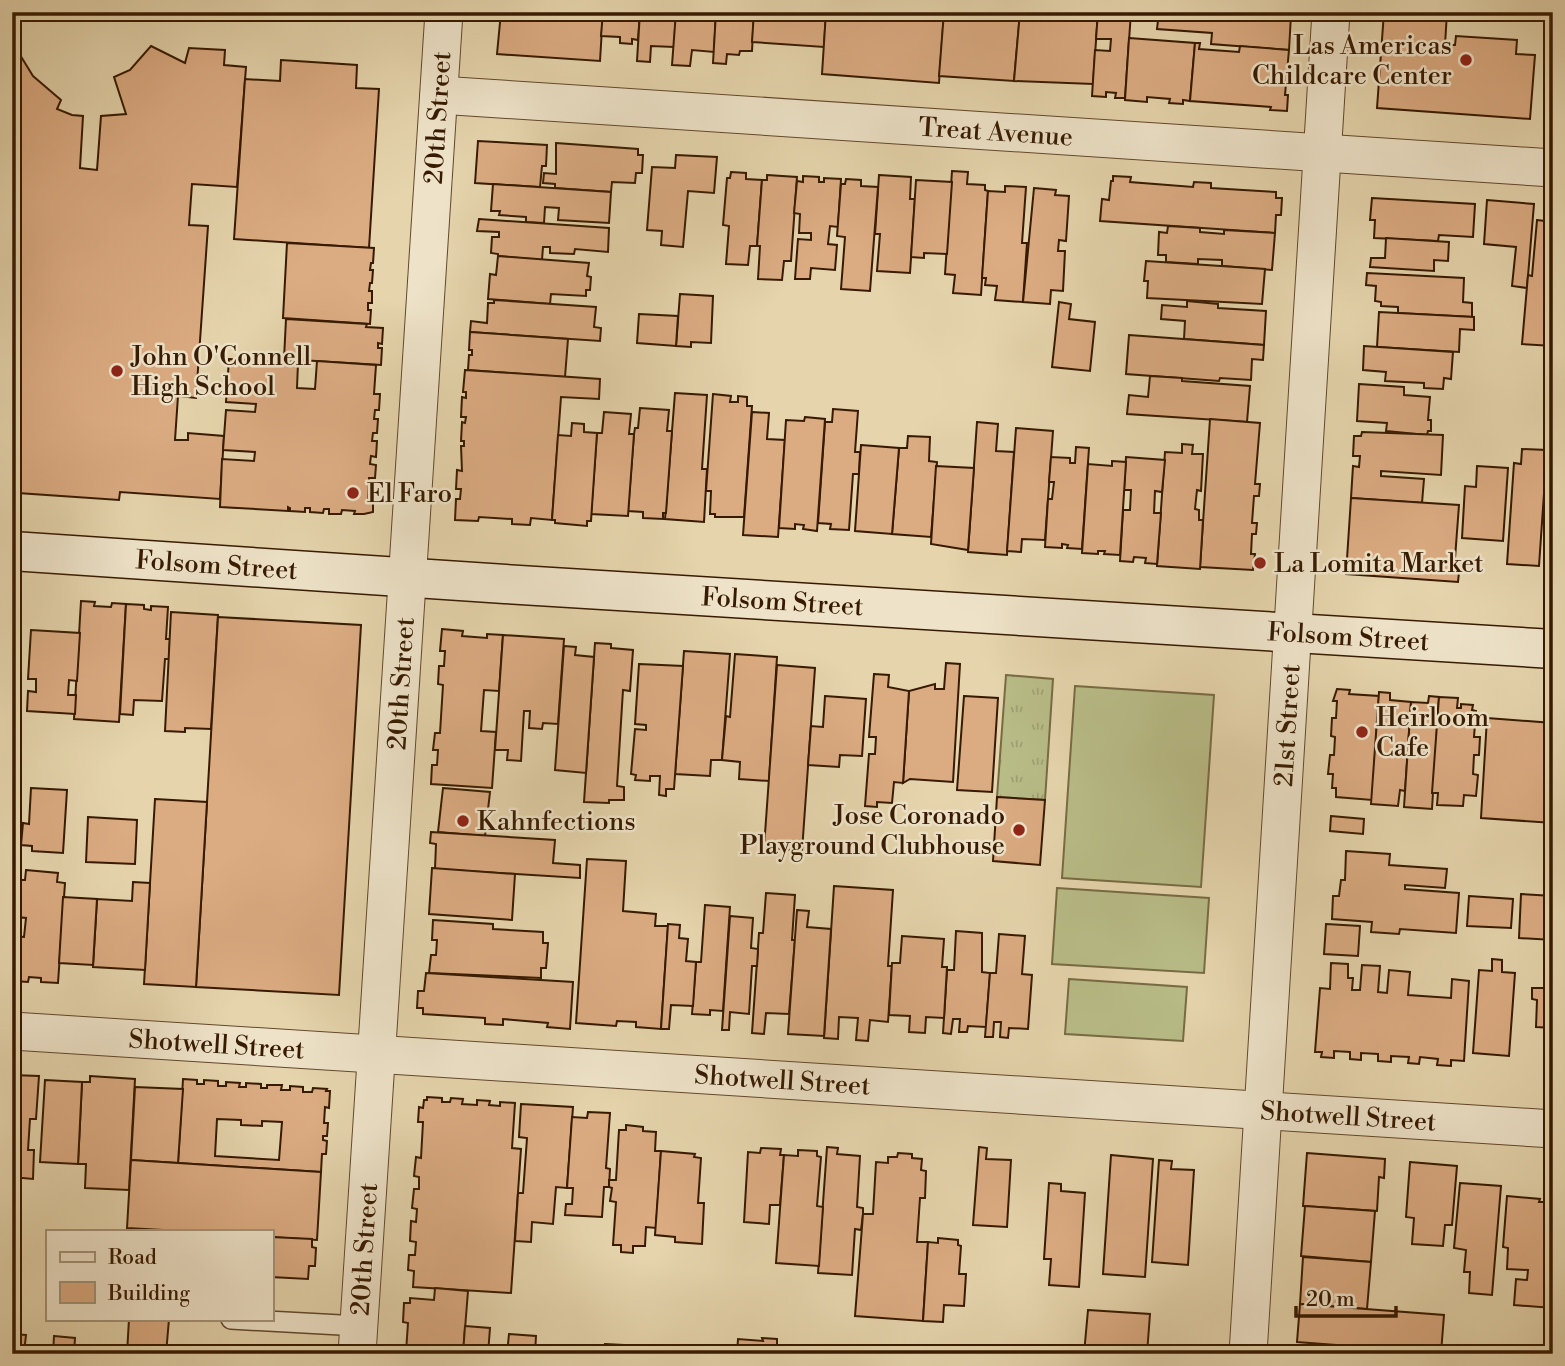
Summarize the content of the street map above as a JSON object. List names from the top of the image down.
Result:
{
  "streets": {
    "street": [
      "20th Street",
      "Treat Avenue",
      "Folsom Street",
      "21st Street",
      "Shotwell Street"
    ]
  },
  "crossings": [
    ["20th Street", "Treat Avenue"],
    ["20th Street", "Folsom Street"],
    ["20th Street", "Shotwell Street"],
    ["Treat Avenue", "21st Street"],
    ["Folsom Street", "21st Street"],
    ["21st Street", "Shotwell Street"]
  ],
  "places": [
    "Las Americas Childcare Center",
    "John O'Connell High School",
    "El Faro",
    "La Lomita Market",
    "Heirloom Cafe",
    "Kahnfections",
    "Jose Coronado Playground Clubhouse"
  ],
  "legend": ["Road", "Building"],
  "scale_bar": "20 m"
}
